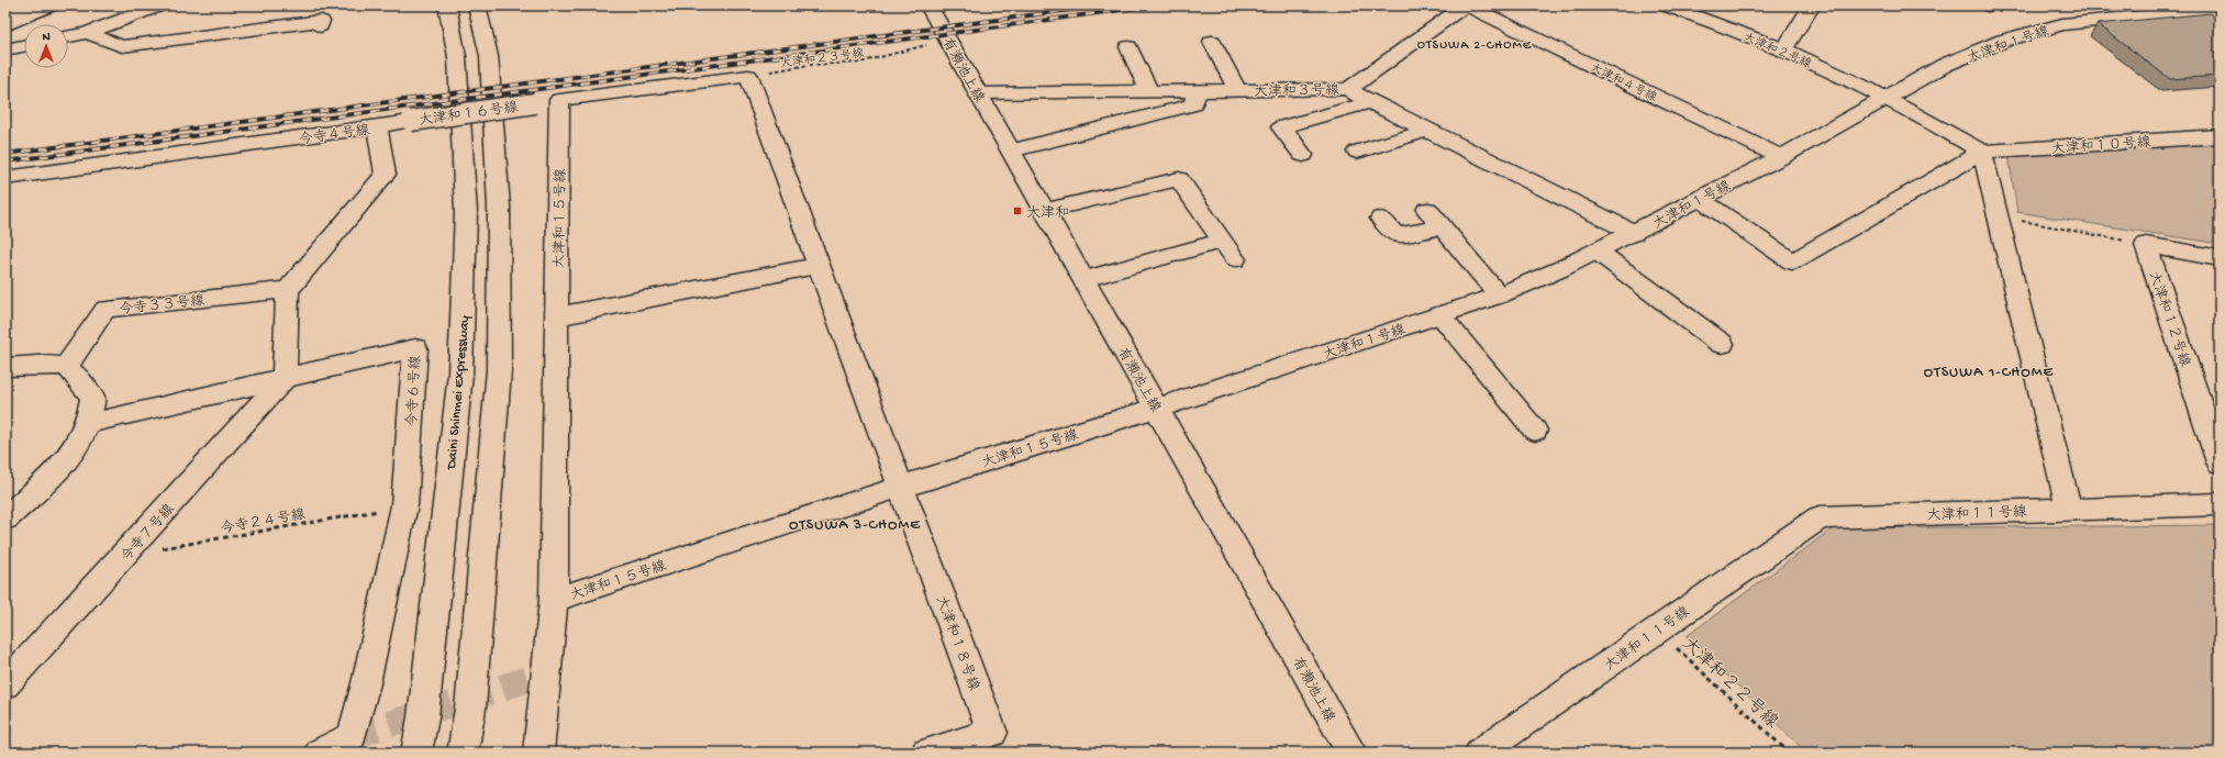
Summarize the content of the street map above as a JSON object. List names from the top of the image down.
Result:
{
  "streets": {
    "main road": [
      "大津和１号線",
      "大津和２号線",
      "有瀬池上線",
      "大津和４号線",
      "大津和３号線",
      "大津和１６号線",
      "今寺４号線",
      "大津和１０号線",
      "大津和１５号線",
      "今寺３３号線",
      "大津和１２号線",
      "今寺６号線",
      "Daini Shinmei Expressway",
      "大津和１１号線",
      "今寺７号線",
      "大津和１８号線"
    ],
    "path": ["大津和２３号線", "今寺２４号線", "大津和２２号線"]
  },
  "crossings": [
    ["大津和１号線", "大津和２号線"],
    ["大津和１号線", "有瀬池上線"],
    ["大津和１号線", "大津和４号線"],
    ["大津和１号線", "大津和３号線"],
    ["大津和１号線", "大津和１５号線"],
    ["大津和２３号線", "有瀬池上線"],
    ["有瀬池上線", "大津和３号線"],
    ["有瀬池上線", "大津和１５号線"],
    ["大津和４号線", "大津和３号線"],
    ["大津和１６号線", "今寺４号線"],
    ["大津和１６号線", "大津和１５号線"],
    ["今寺４号線", "今寺３３号線"],
    ["大津和１５号線", "大津和１８号線"],
    ["今寺６号線", "今寺２４号線"],
    ["今寺６号線", "今寺７号線"],
    ["大津和１１号線", "大津和２２号線"],
    ["今寺２４号線", "今寺７号線"]
  ],
  "districts": ["OTSUWA 2-CHOME", "OTSUWA 1-CHOME", "OTSUWA 3-CHOME"],
  "places": {
    "transit": ["大津和"]
  },
  "north": "top"
}
